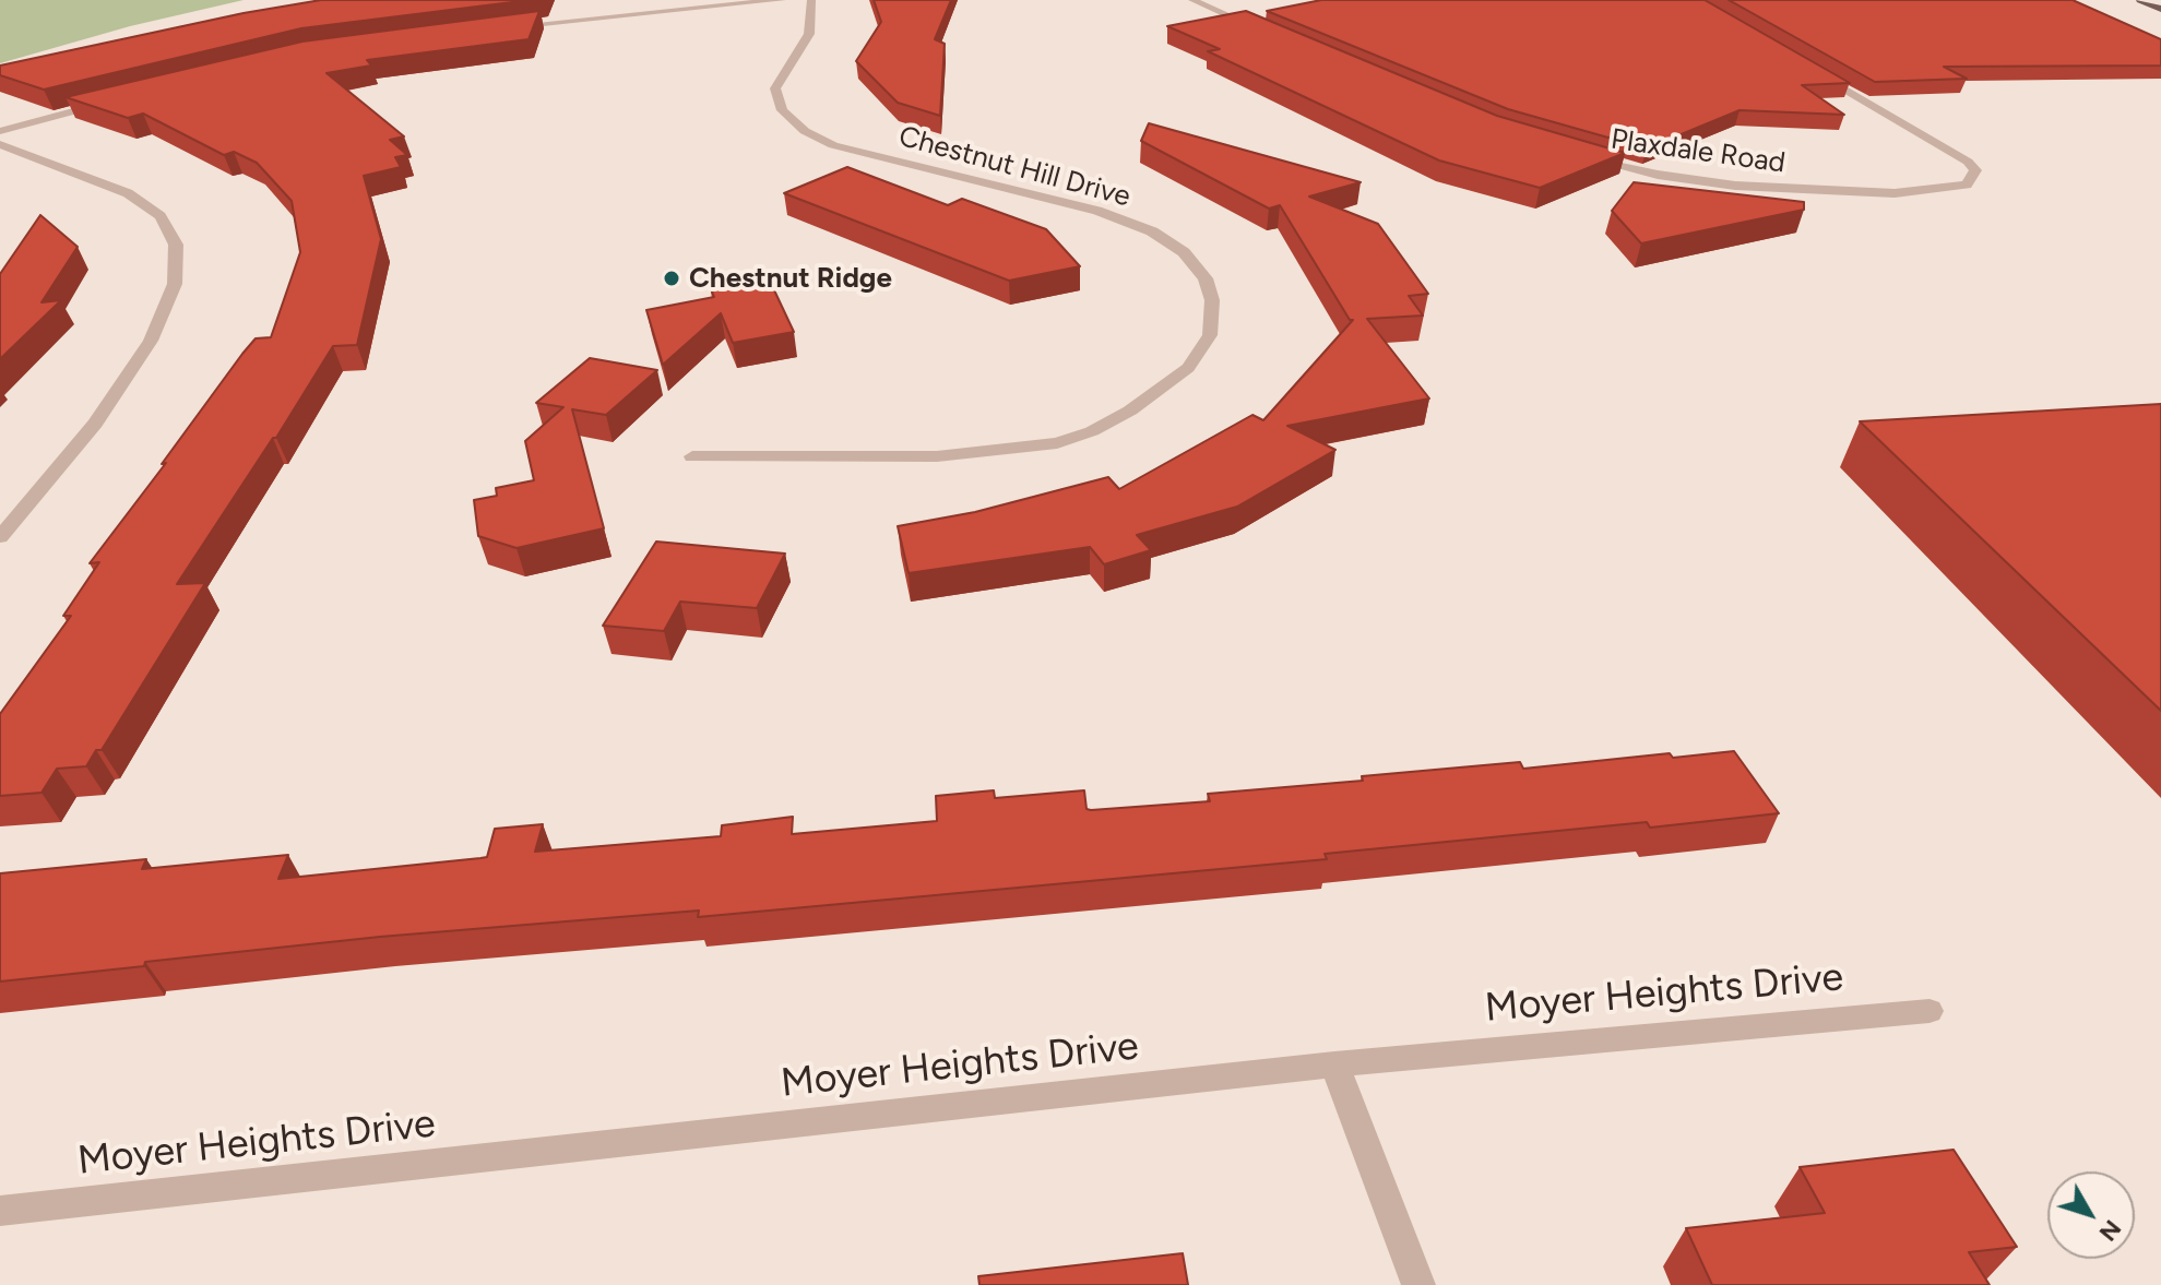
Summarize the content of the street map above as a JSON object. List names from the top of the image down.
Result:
{
  "streets": {
    "street": ["Plaxdale Road", "Chestnut Hill Drive", "Moyer Heights Drive"]
  },
  "places": ["Chestnut Ridge"],
  "north": "bottom right"
}
